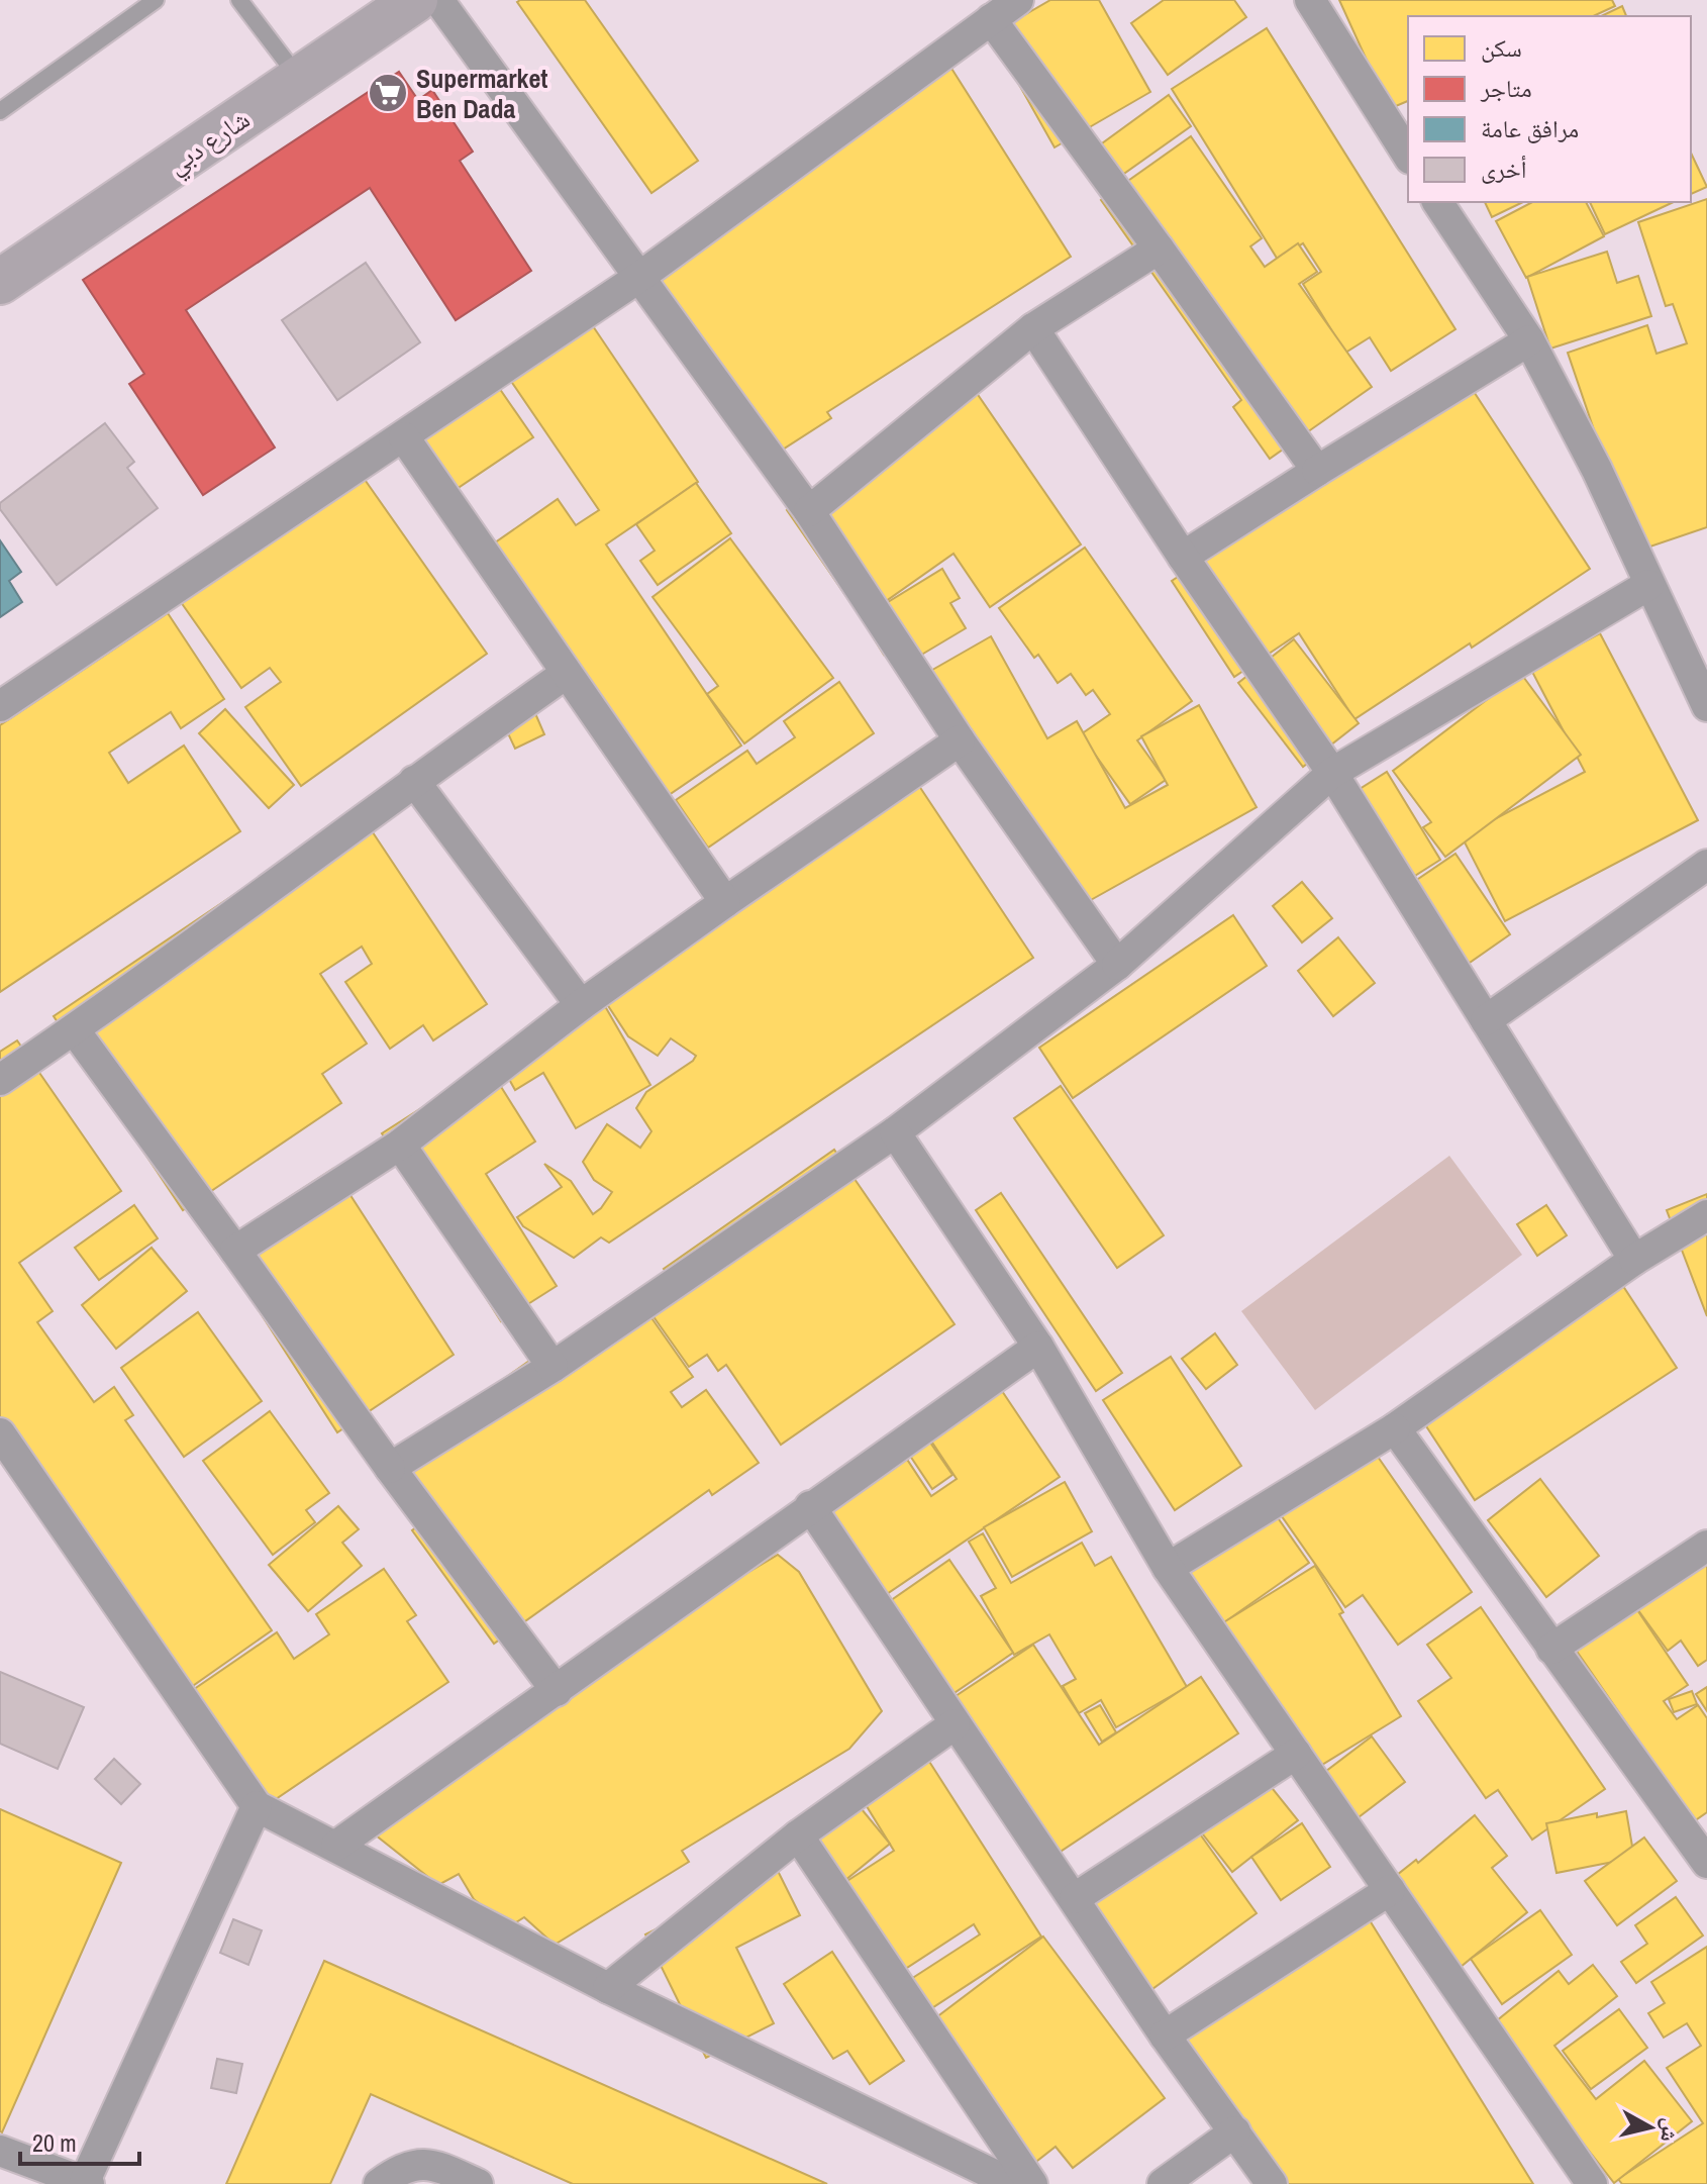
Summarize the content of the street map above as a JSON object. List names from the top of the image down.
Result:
{
  "streets": {
    "main road": ["شارع دبي"]
  },
  "places": {
    "supermarket": ["Supermarket Ben Dada"]
  },
  "legend": [
    "سكن",
    "متاجر",
    "مرافق عامة",
    "أخرى"
  ],
  "scale_bar": "20 m",
  "north": "right"
}
